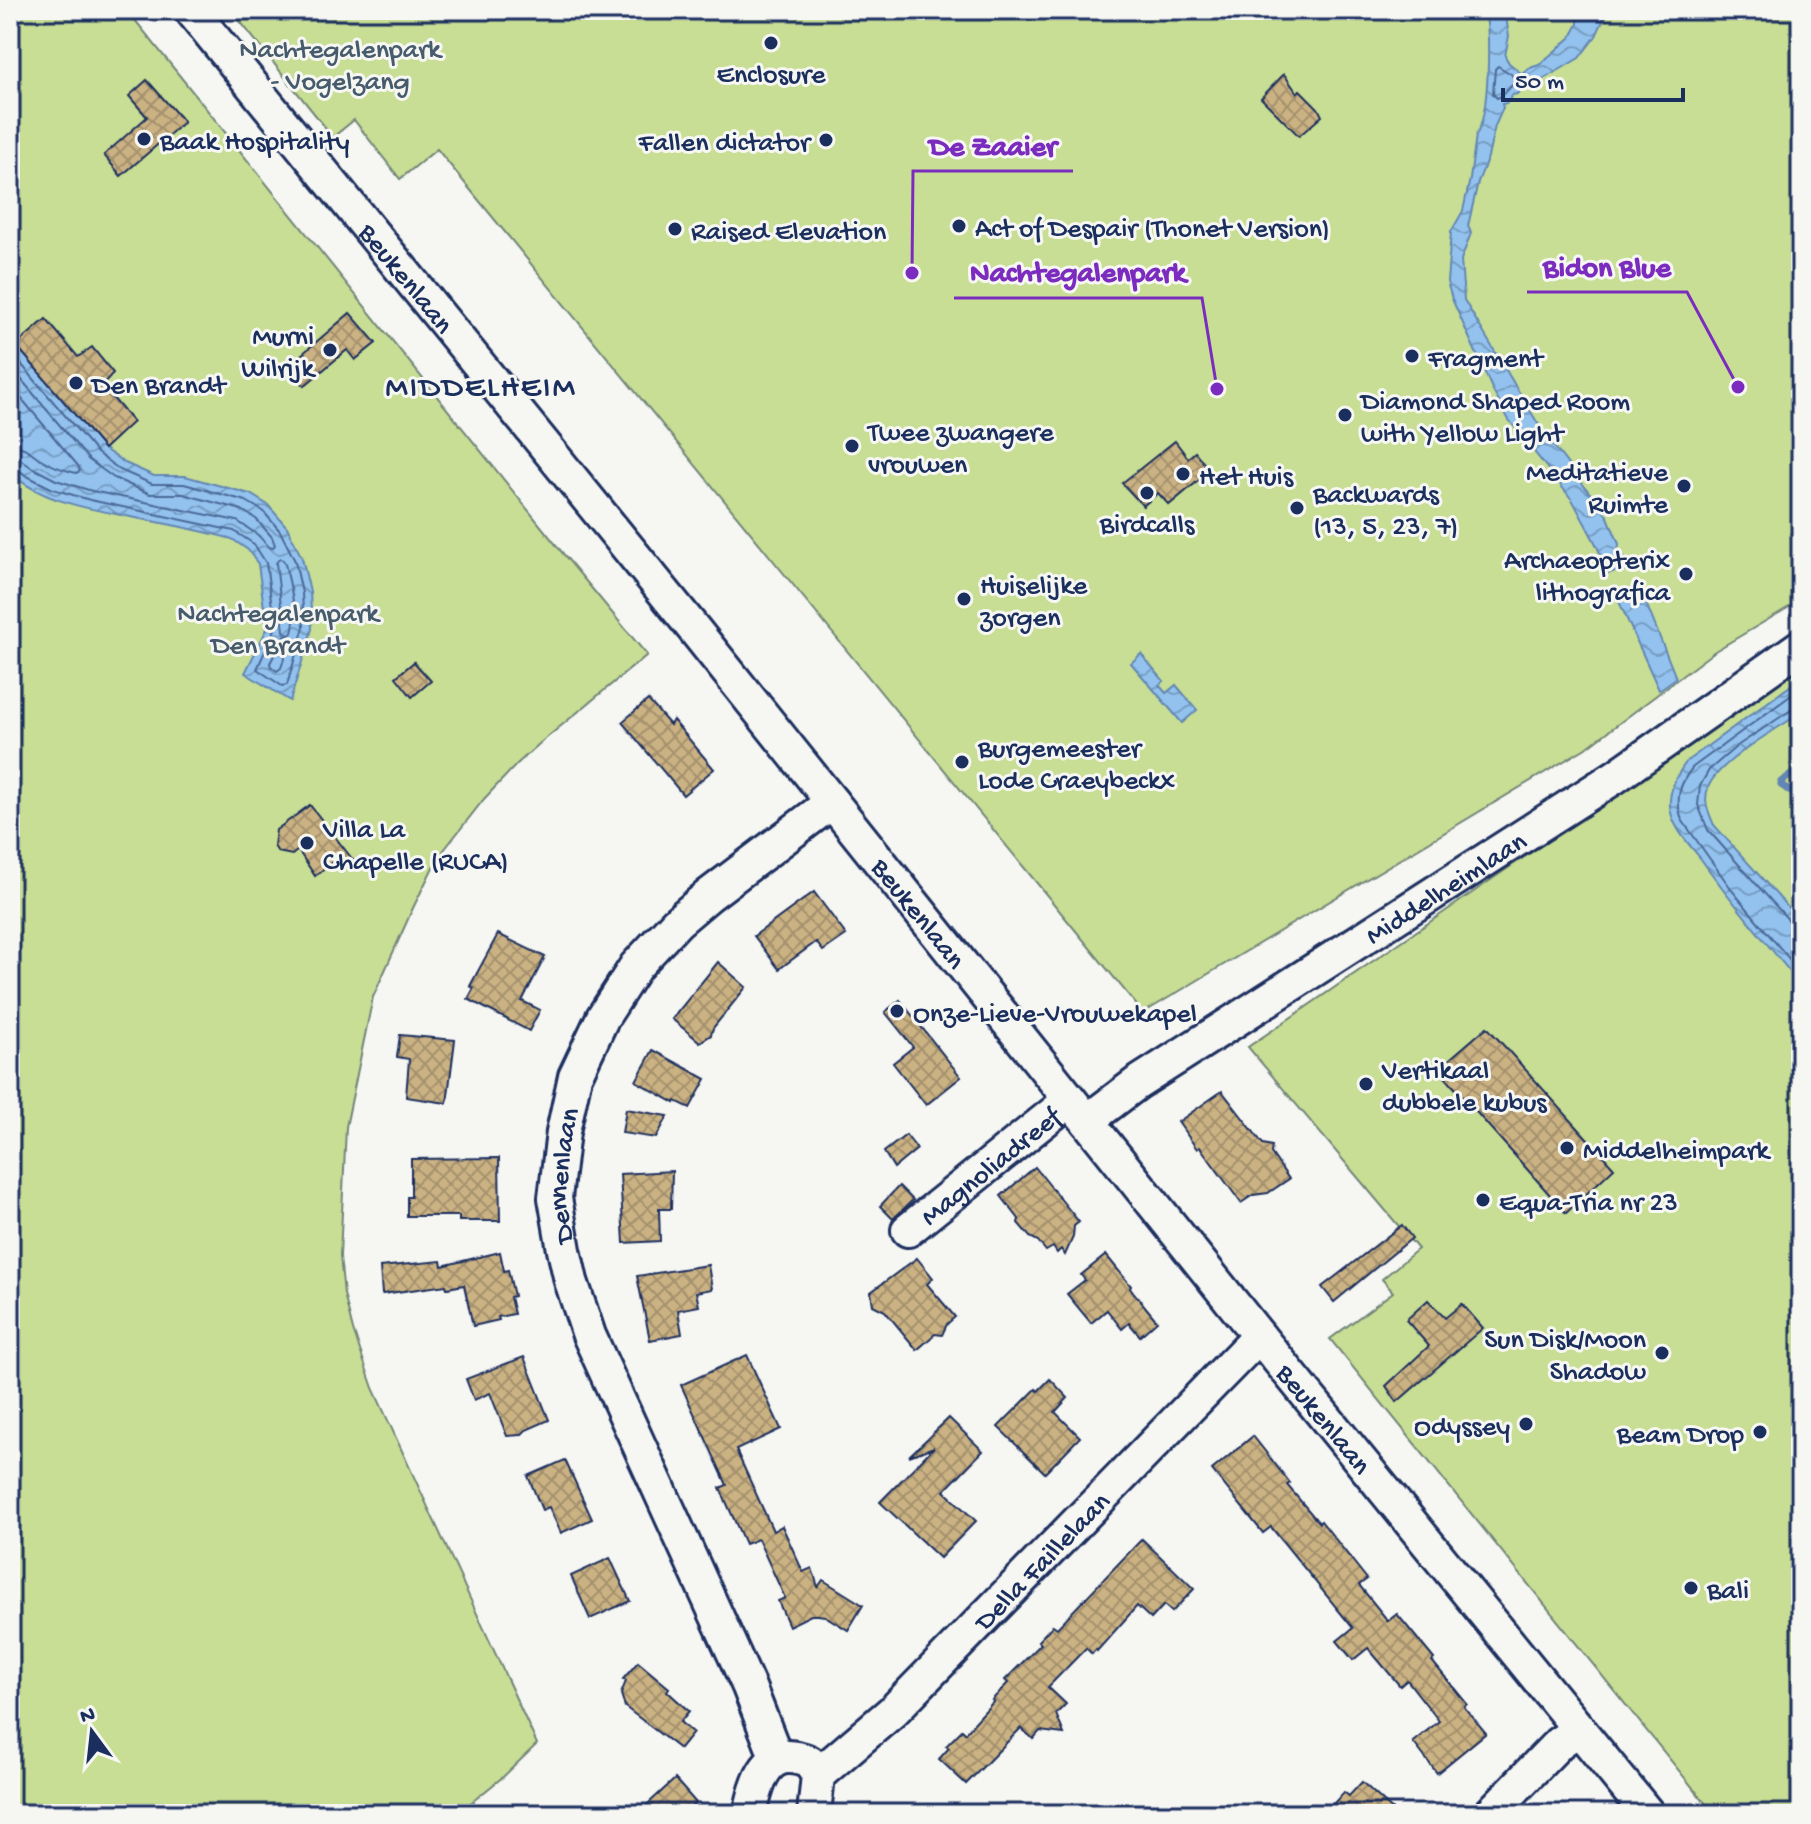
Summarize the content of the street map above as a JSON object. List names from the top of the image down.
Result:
{
  "streets": {
    "street": [
      "Beukenlaan",
      "Middelheimlaan",
      "Magnoliadreef",
      "Dennenlaan",
      "Della Faillelaan"
    ]
  },
  "crossings": [
    ["Beukenlaan", "Middelheimlaan"],
    ["Beukenlaan", "Magnoliadreef"],
    ["Beukenlaan", "Dennenlaan"],
    ["Beukenlaan", "Della Faillelaan"],
    ["Middelheimlaan", "Magnoliadreef"]
  ],
  "districts": ["MIDDELHEIM"],
  "parks": ["Nachtegalenpark - Vogelzang", "Nachtegalenpark Den Brandt"],
  "places": [
    "Enclosure",
    "Baak Hospitality",
    "Fallen dictator",
    "Act of Despair (Thonet Version)",
    "Raised Elevation",
    "De Zaaier",
    "Murni Wilrijk",
    "Fragment",
    "Den Brandt",
    "Bidon Blue",
    "Nachtegalenpark",
    "Diamond Shaped Room with Yellow Light",
    "Twee zwangere vrouwen",
    "Het Huis",
    "Meditatieve Ruimte",
    "Birdcalls",
    "Backwards (13, 5, 23, 7)",
    "Archaeopterix lithografica",
    "Huiselijke zorgen",
    "Burgemeester Lode Craeybeckx",
    "Villa La Chapelle (RUCA)",
    "Onze-Lieve-Vrouwekapel",
    "Vertikaal dubbele kubus",
    "Middelheimpark",
    "Equa-Tria nr 23",
    "Sun Disk/Moon Shadow",
    "Odyssey",
    "Beam Drop",
    "Bali"
  ],
  "scale_bar": "50 m",
  "north": "top"
}
